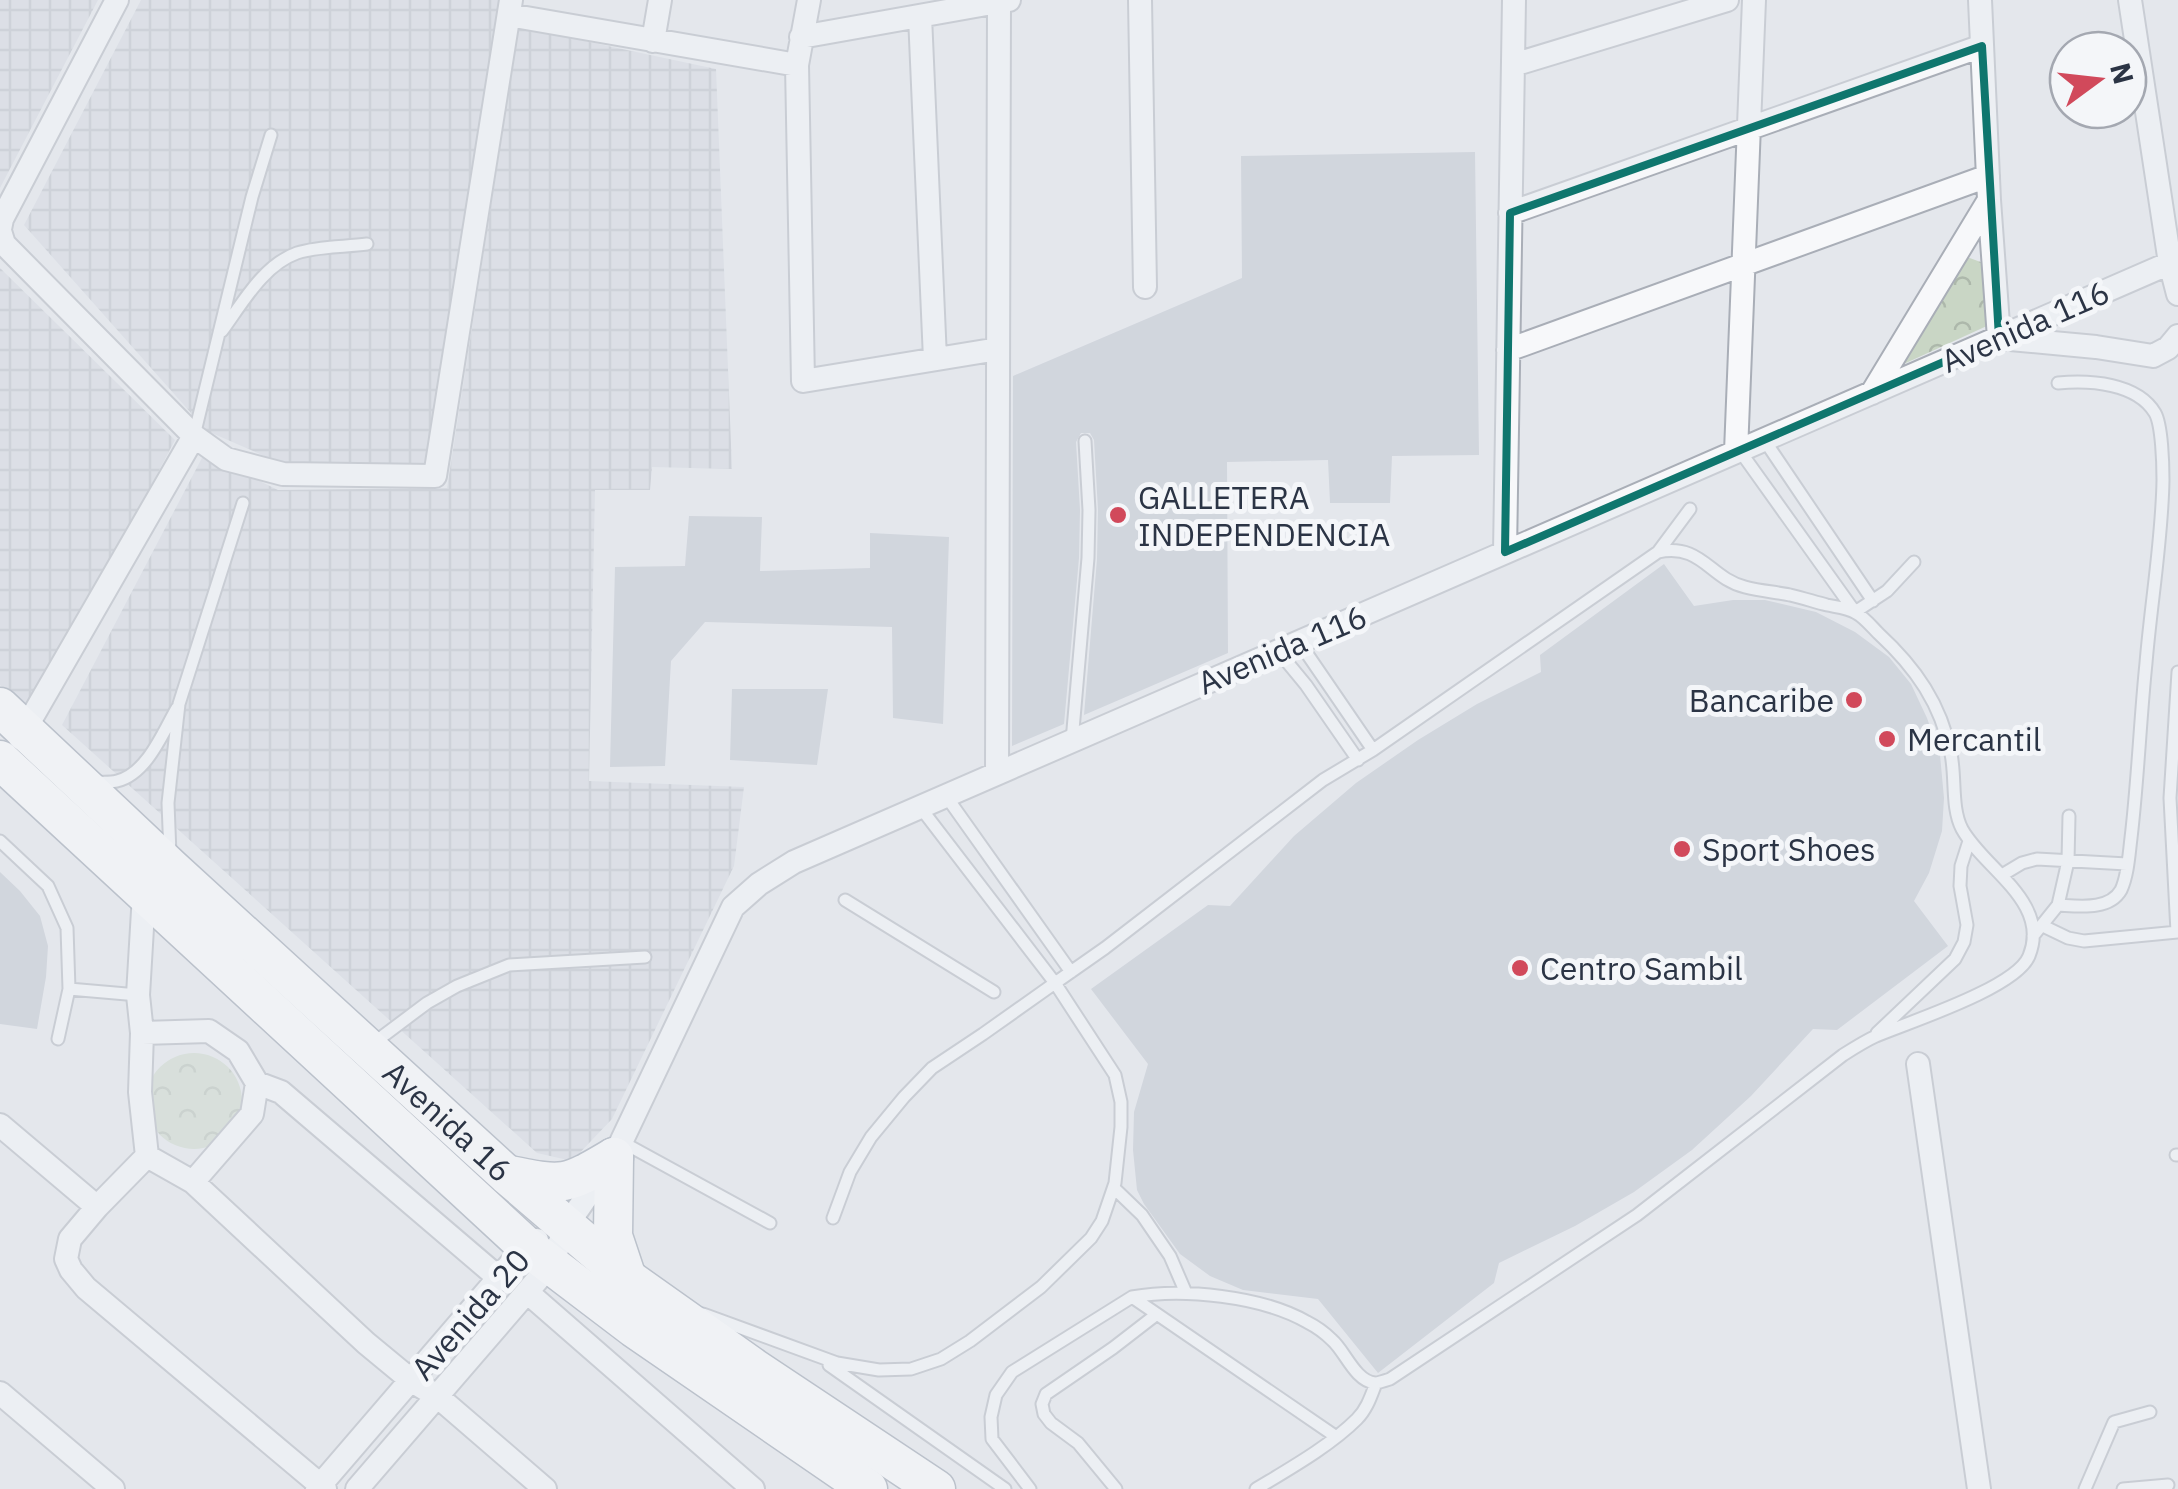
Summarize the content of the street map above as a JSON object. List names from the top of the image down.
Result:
{
  "streets": {
    "highway": ["Avenida 16"],
    "street": ["Avenida 116", "Avenida 20"]
  },
  "crossings": [
    ["Avenida 116", "Avenida 16"],
    ["Avenida 116", "Avenida 20"],
    ["Avenida 16", "Avenida 20"]
  ],
  "places": [
    "GALLETERA INDEPENDENCIA",
    "Bancaribe",
    "Mercantil",
    "Sport Shoes",
    "Centro Sambil"
  ],
  "north": "right"
}
